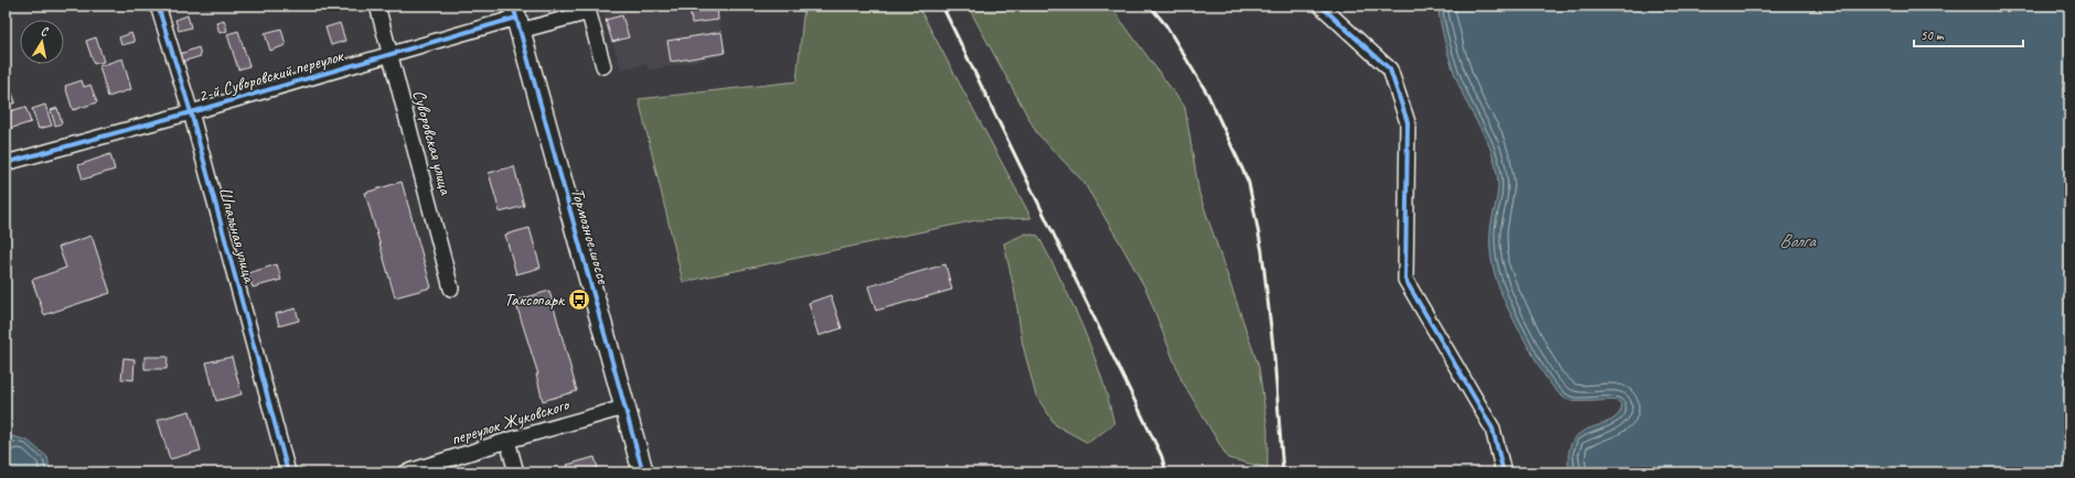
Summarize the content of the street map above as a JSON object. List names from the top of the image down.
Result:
{
  "streets": {
    "street": [
      "2-й Суворовский переулок",
      "Суворовская улица",
      "Шпальная улица",
      "Тормозное шоссе",
      "переулок Жуковского"
    ]
  },
  "crossings": [
    ["2-й Суворовский переулок", "Суворовская улица"],
    ["2-й Суворовский переулок", "Шпальная улица"],
    ["2-й Суворовский переулок", "Тормозное шоссе"],
    ["Тормозное шоссе", "переулок Жуковского"]
  ],
  "water": ["Волга"],
  "places": {
    "bus stop": ["Таксопарк"]
  },
  "scale_bar": "50 m",
  "north": "top"
}
